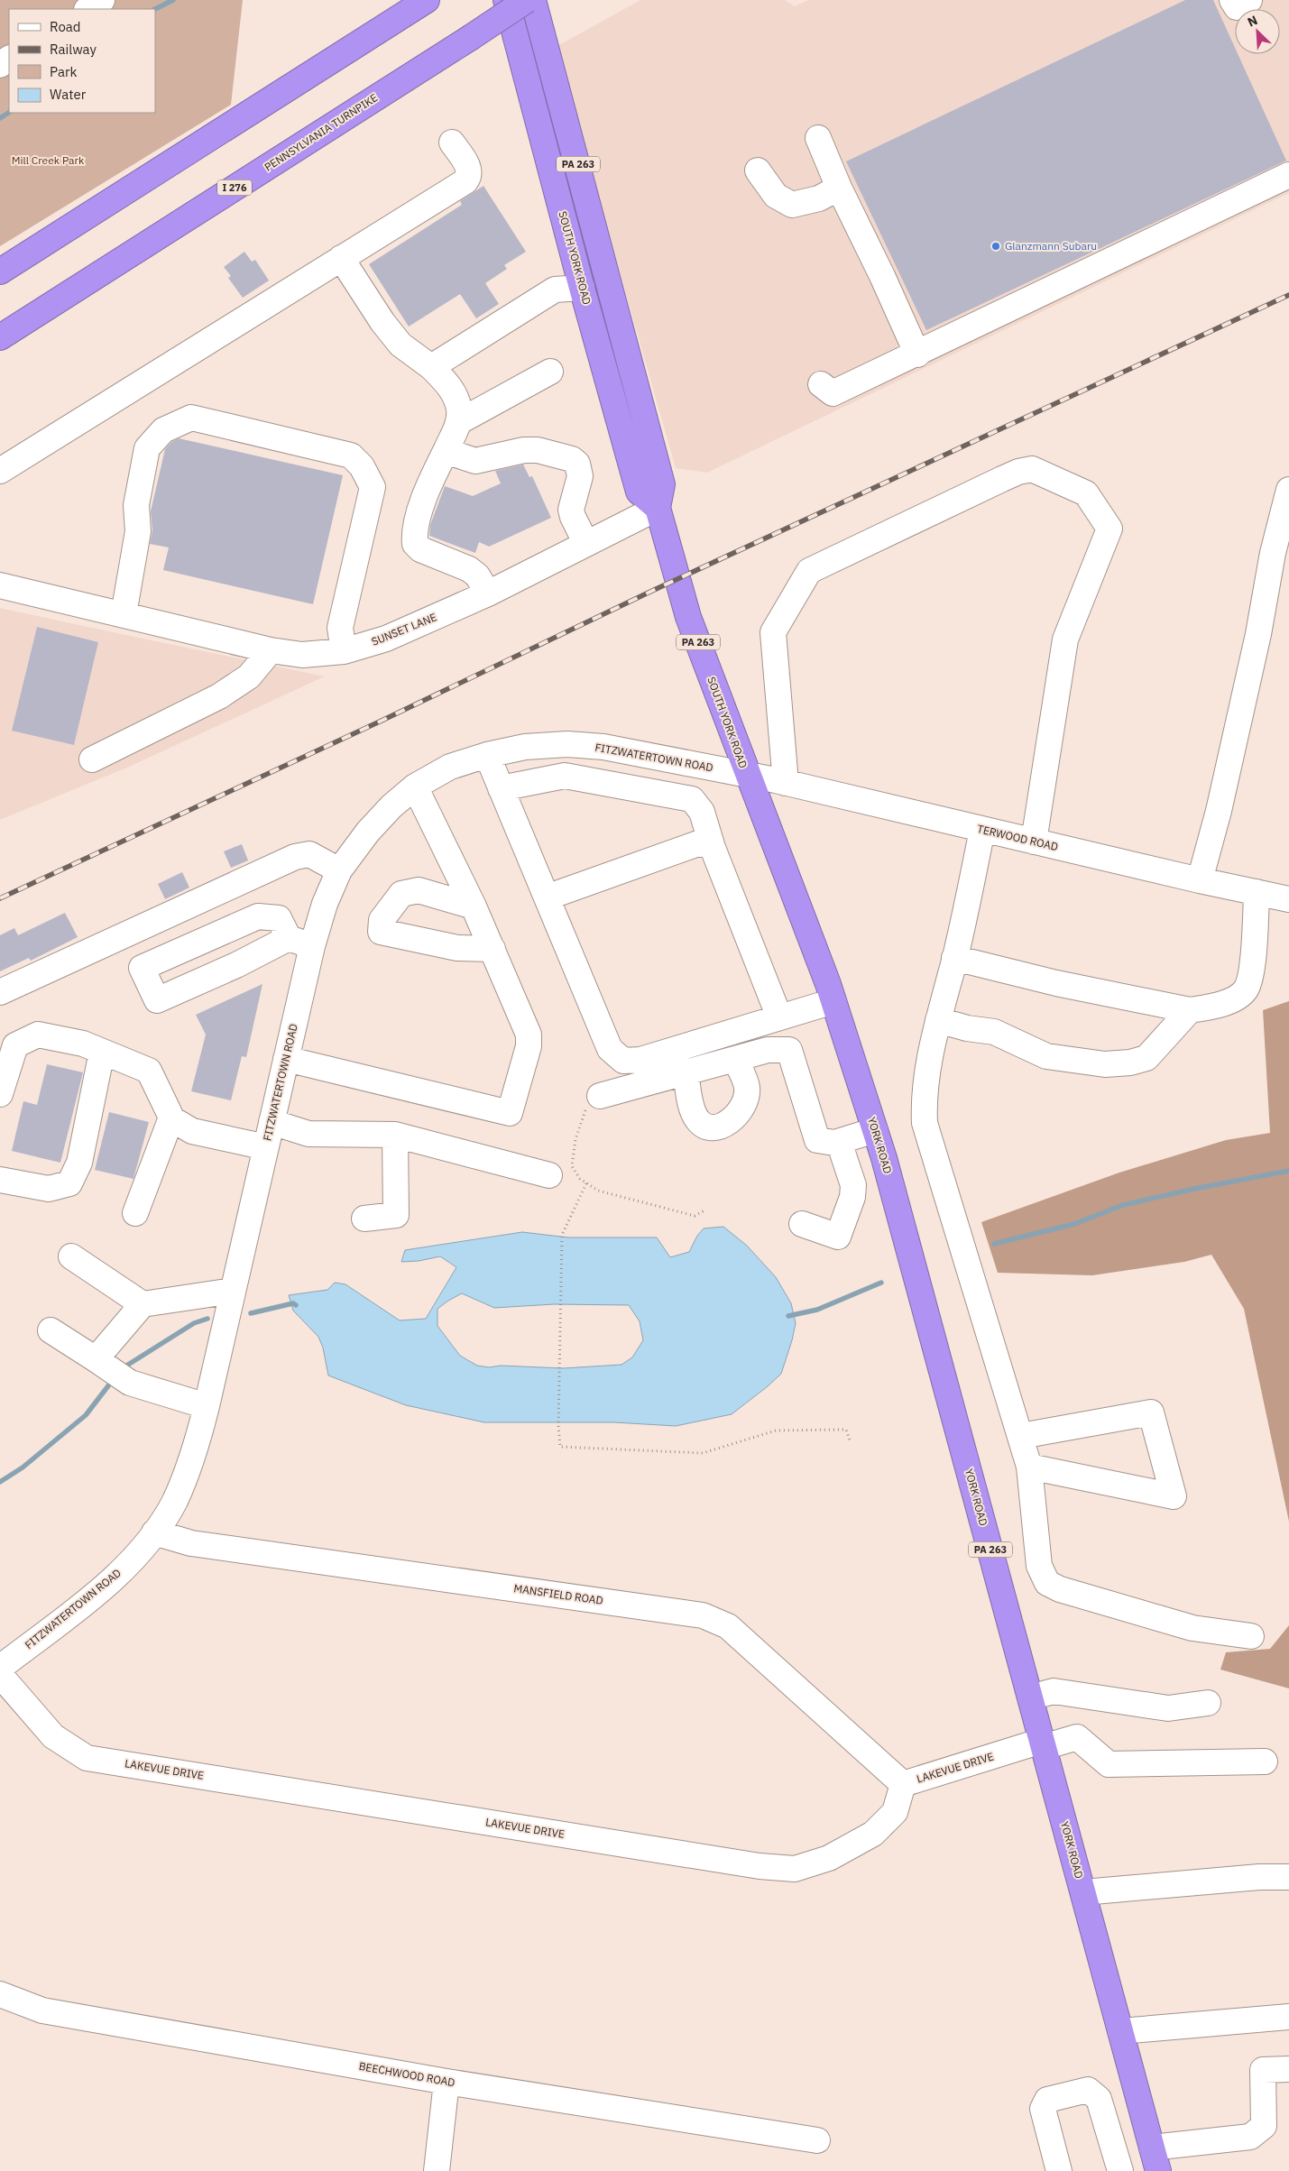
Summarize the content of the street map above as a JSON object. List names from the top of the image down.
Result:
{
  "streets": {
    "highway": [
      "PENNSYLVANIA TURNPIKE",
      "PA 263",
      "I 276",
      "SOUTH YORK ROAD",
      "YORK ROAD"
    ],
    "street": [
      "SUNSET LANE",
      "FITZWATERTOWN ROAD",
      "TERWOOD ROAD",
      "MANSFIELD ROAD",
      "LAKEVUE DRIVE",
      "BEECHWOOD ROAD"
    ]
  },
  "crossings": [
    ["SOUTH YORK ROAD", "SUNSET LANE"],
    ["SOUTH YORK ROAD", "FITZWATERTOWN ROAD"],
    ["SOUTH YORK ROAD", "TERWOOD ROAD"],
    ["SOUTH YORK ROAD", "YORK ROAD"],
    ["FITZWATERTOWN ROAD", "TERWOOD ROAD"],
    ["FITZWATERTOWN ROAD", "MANSFIELD ROAD"],
    ["YORK ROAD", "LAKEVUE DRIVE"],
    ["MANSFIELD ROAD", "LAKEVUE DRIVE"]
  ],
  "parks": ["Mill Creek Park"],
  "places": ["Glanzmann Subaru"],
  "legend": [
    "Road",
    "Railway",
    "Park",
    "Water"
  ],
  "north": "top left"
}
